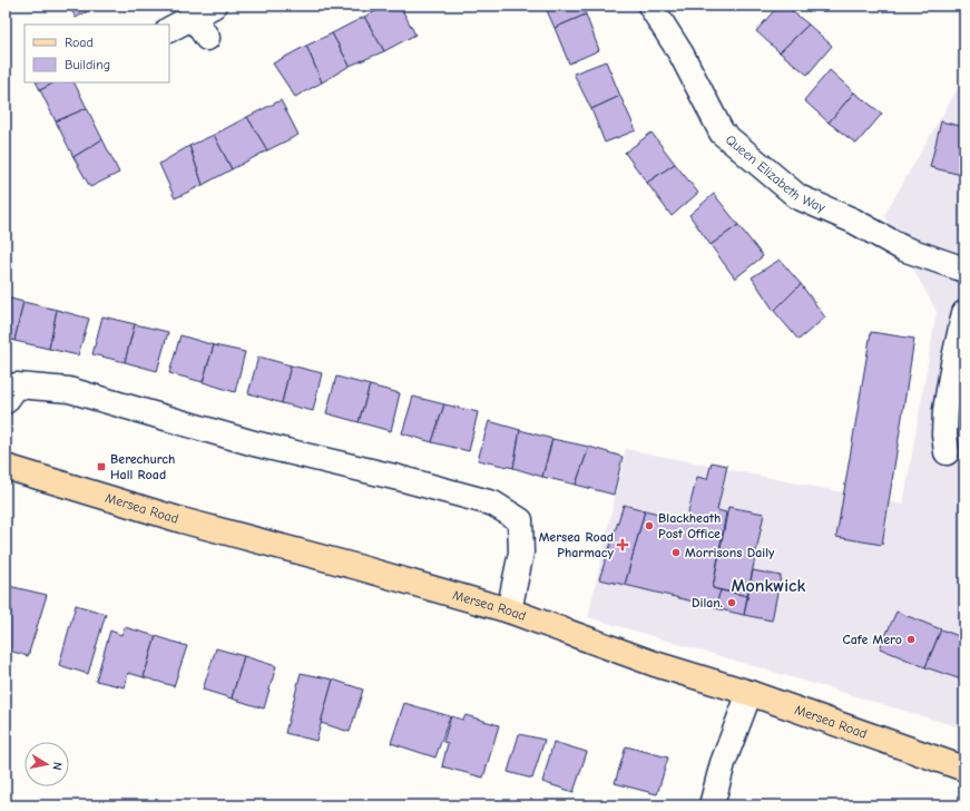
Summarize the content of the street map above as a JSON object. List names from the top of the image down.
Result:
{
  "streets": {
    "main road": ["Mersea Road"],
    "street": ["Queen Elizabeth Way"]
  },
  "districts": ["Monkwick"],
  "places": {
    "transit": ["Berechurch Hall Road"],
    "other": [
      "Blackheath Post Office",
      "Morrisons Daily",
      "Dilan.",
      "Cafe Mero"
    ],
    "health": ["Mersea Road Pharmacy"]
  },
  "legend": ["Road", "Building"],
  "north": "right"
}
